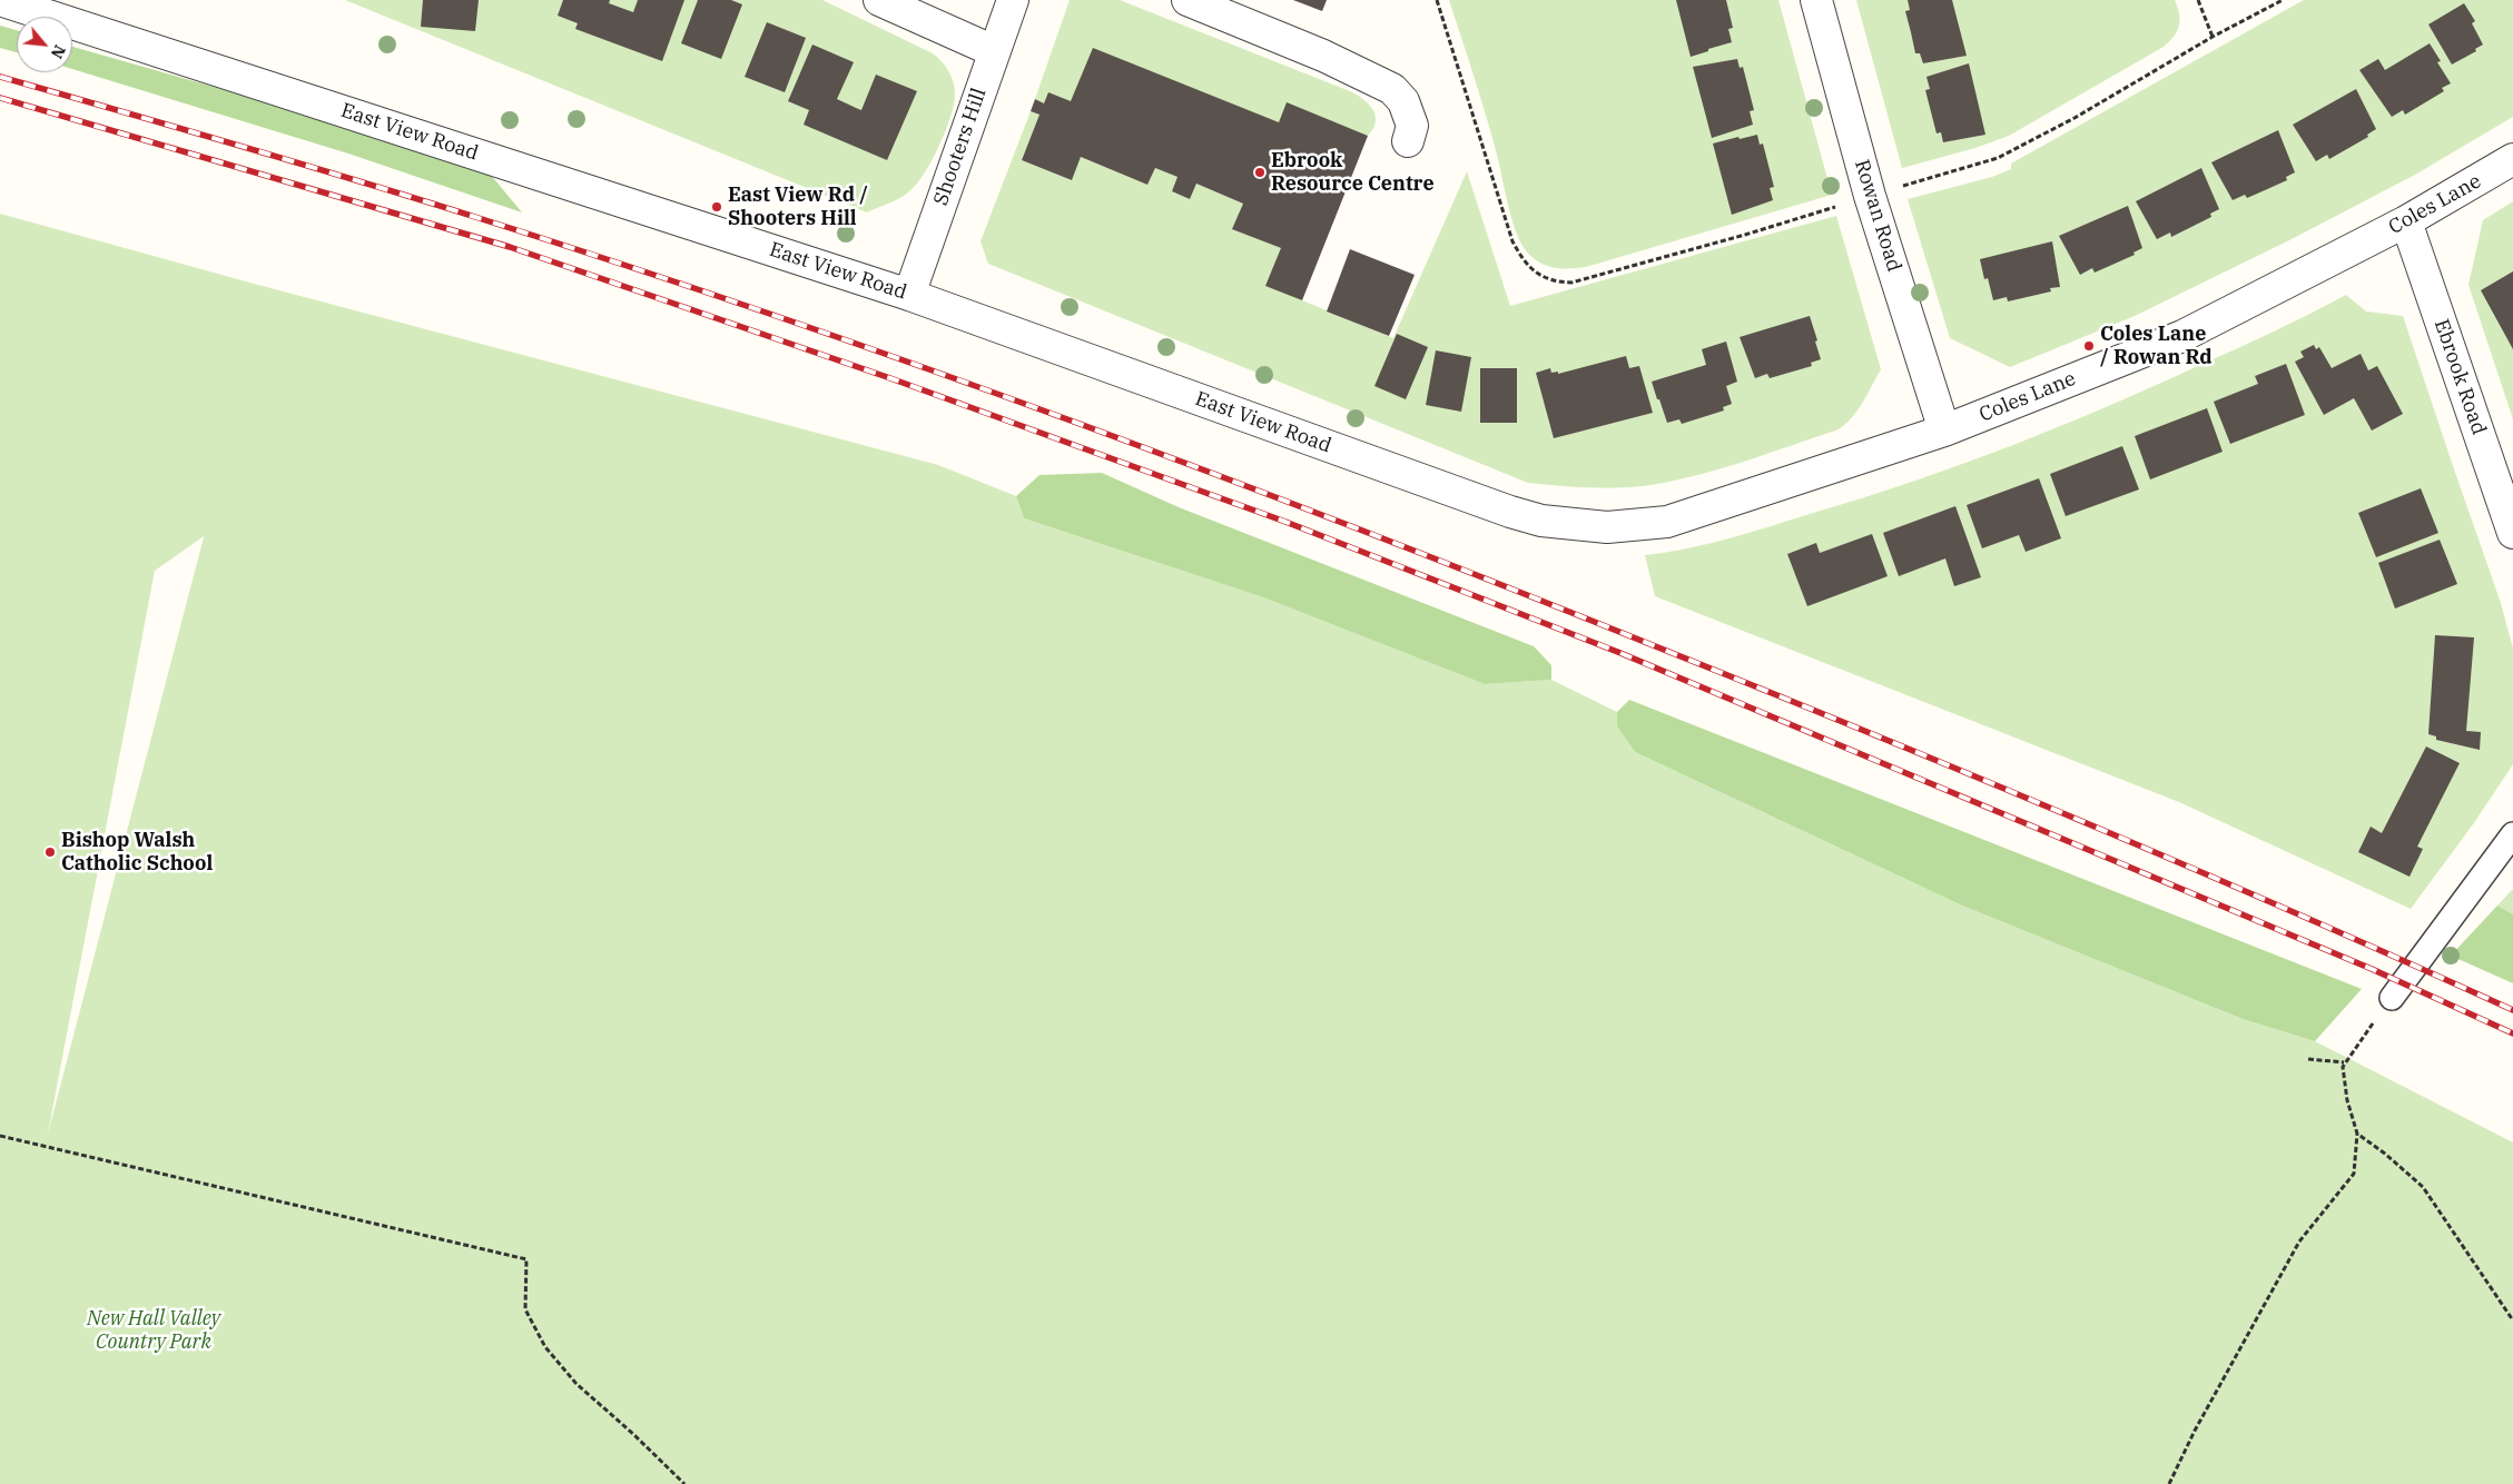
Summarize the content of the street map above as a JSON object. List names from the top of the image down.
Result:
{
  "streets": {
    "street": [
      "East View Road",
      "Shooters Hill",
      "Coles Lane",
      "Rowan Road",
      "Ebrook Road"
    ]
  },
  "crossings": [
    ["East View Road", "Shooters Hill"],
    ["East View Road", "Coles Lane"],
    ["Coles Lane", "Rowan Road"],
    ["Coles Lane", "Ebrook Road"]
  ],
  "parks": ["New Hall Valley Country Park"],
  "places": [
    "Ebrook Resource Centre",
    "East View Rd / Shooters Hill",
    "Coles Lane / Rowan Rd",
    "Bishop Walsh Catholic School"
  ],
  "north": "bottom right"
}
